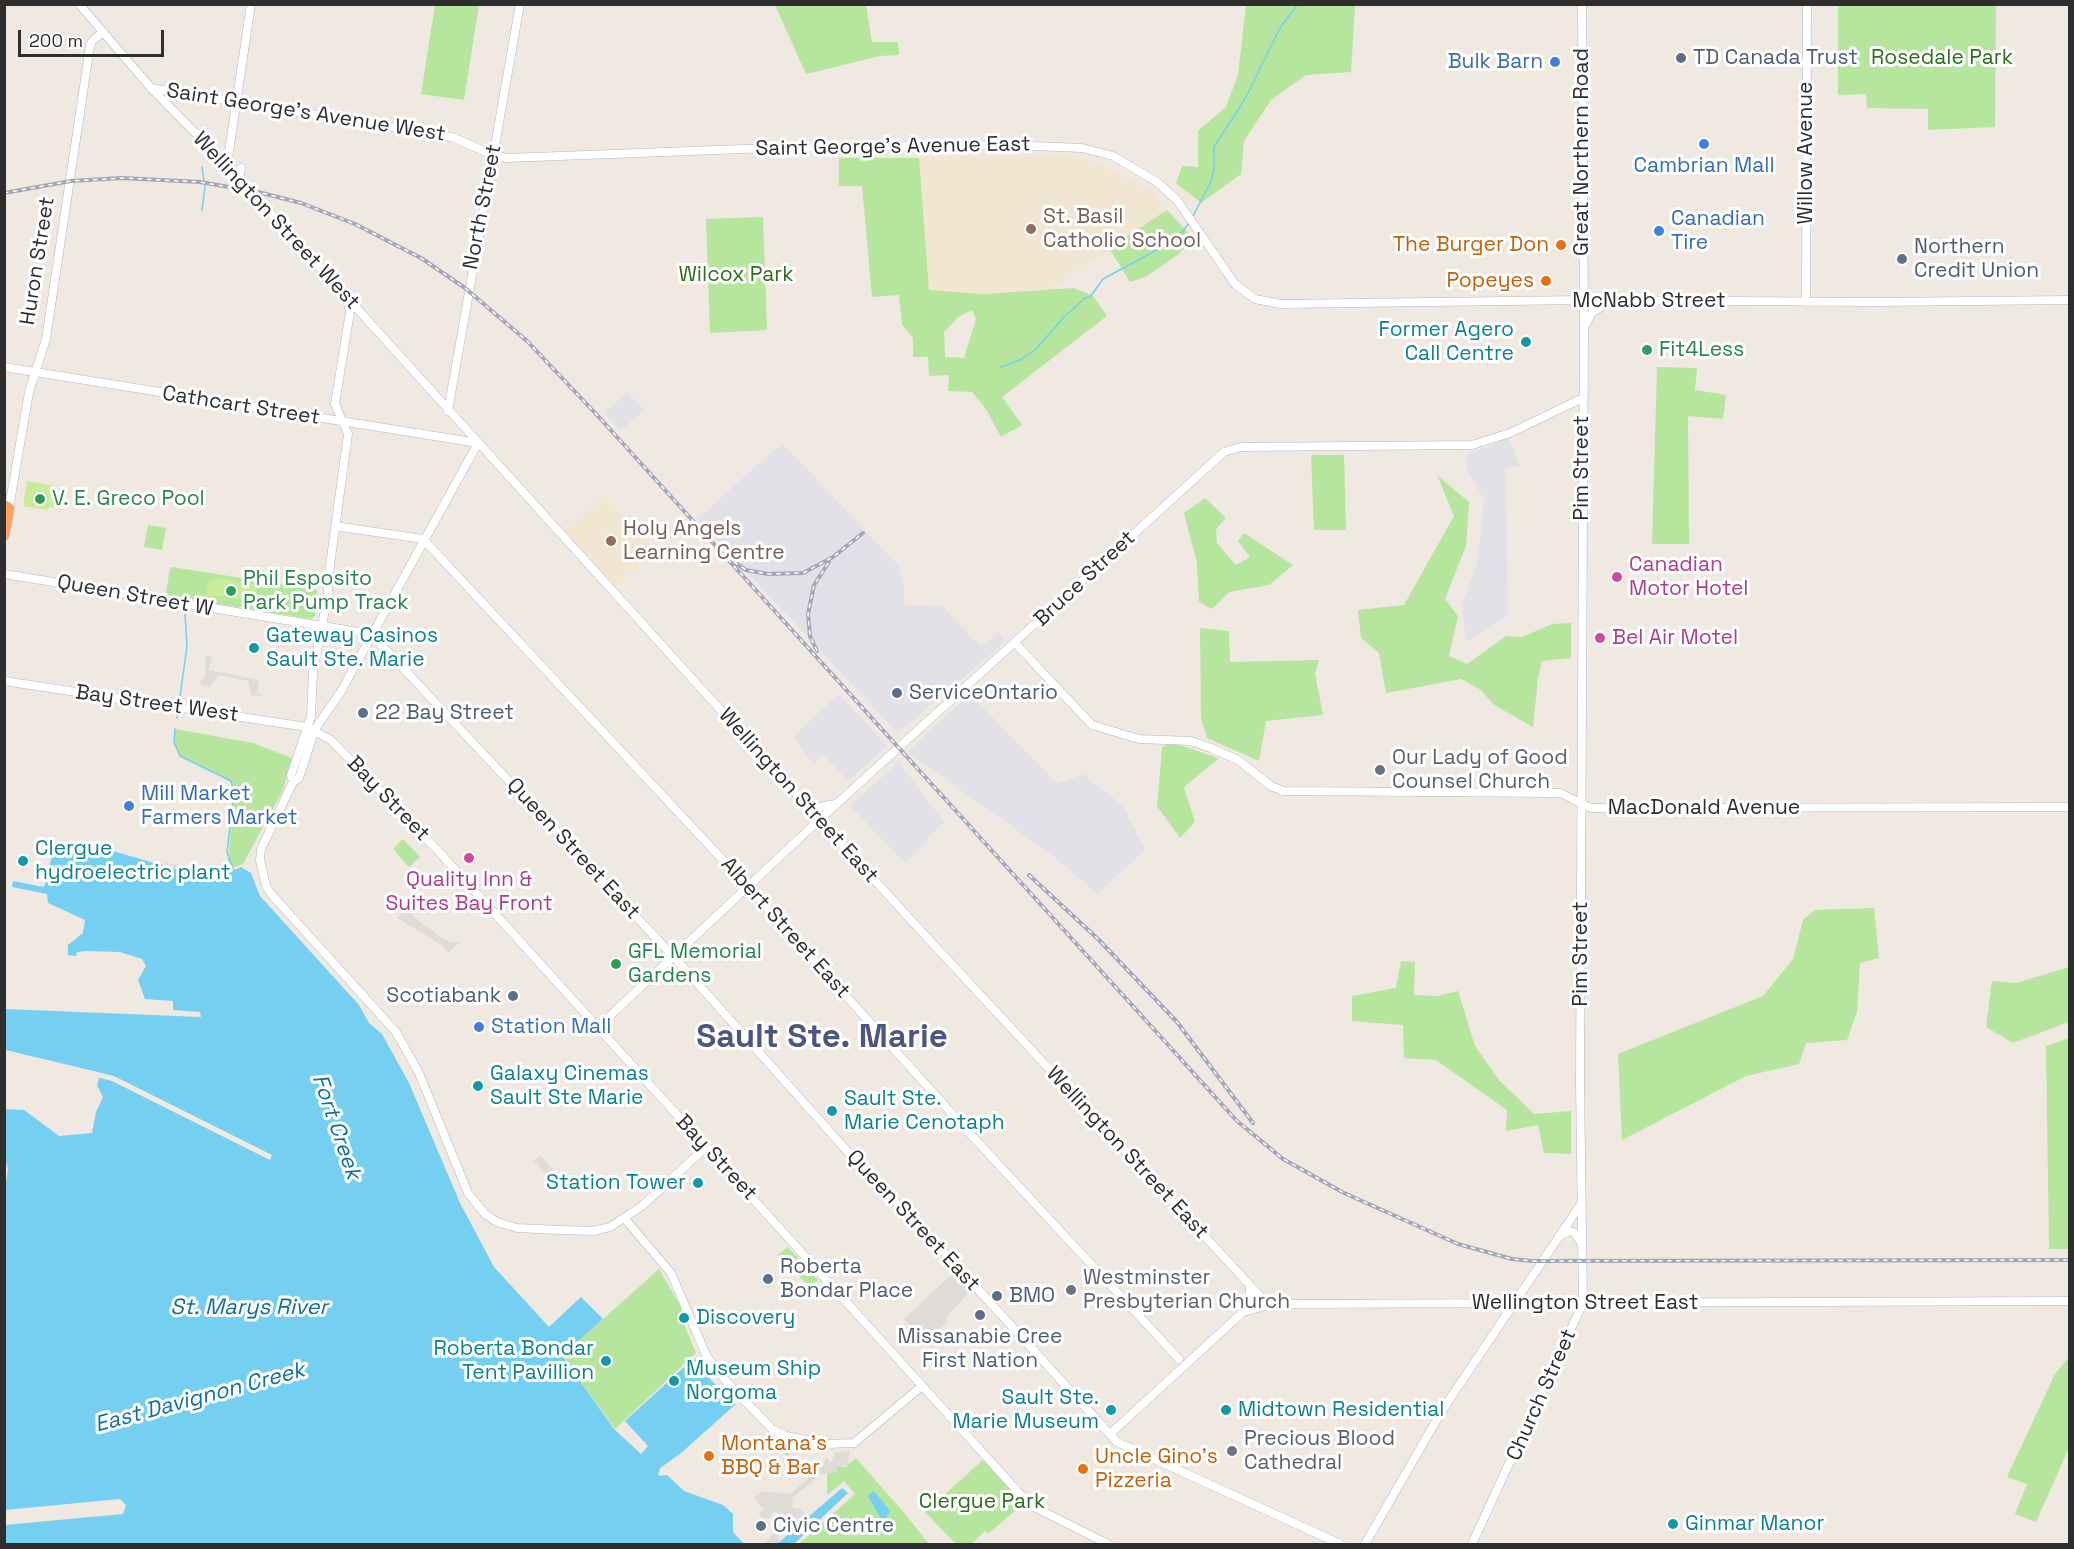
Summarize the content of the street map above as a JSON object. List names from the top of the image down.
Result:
{
  "streets": {
    "highway": ["Huron Street"],
    "main road": [
      "Saint George's Avenue West",
      "Saint George's Avenue East",
      "Great Northern Road",
      "Willow Avenue",
      "North Street",
      "Wellington Street West",
      "McNabb Street",
      "Cathcart Street",
      "Pim Street",
      "Bruce Street",
      "Queen Street W",
      "Bay Street West",
      "Wellington Street East",
      "Bay Street",
      "MacDonald Avenue",
      "Queen Street East",
      "Albert Street East",
      "Church Street"
    ]
  },
  "crossings": [
    ["Saint George's Avenue West", "Saint George's Avenue East"],
    ["Saint George's Avenue West", "North Street"],
    ["Saint George's Avenue West", "Wellington Street West"],
    ["Saint George's Avenue East", "North Street"],
    ["Saint George's Avenue East", "McNabb Street"],
    ["Great Northern Road", "McNabb Street"],
    ["Great Northern Road", "Pim Street"],
    ["Willow Avenue", "McNabb Street"],
    ["North Street", "Wellington Street West"],
    ["North Street", "Wellington Street East"],
    ["Wellington Street West", "Huron Street"],
    ["Wellington Street West", "Wellington Street East"],
    ["Huron Street", "Cathcart Street"],
    ["McNabb Street", "Pim Street"],
    ["Cathcart Street", "Wellington Street East"],
    ["Pim Street", "Bruce Street"],
    ["Pim Street", "MacDonald Avenue"],
    ["Pim Street", "Church Street"],
    ["Bruce Street", "Wellington Street East"],
    ["Bruce Street", "Bay Street"],
    ["Bruce Street", "MacDonald Avenue"],
    ["Bruce Street", "Queen Street East"],
    ["Bruce Street", "Albert Street East"],
    ["Queen Street W", "Queen Street East"],
    ["Bay Street West", "Bay Street"],
    ["Wellington Street East", "Church Street"]
  ],
  "districts": ["Sault Ste. Marie"],
  "water": ["Fort Creek", "St. Marys River", "East Davignon Creek"],
  "parks": ["Rosedale Park", "Wilcox Park", "Clergue Park"],
  "places": [
    "TD Canada Trust",
    "Bulk Barn",
    "Cambrian Mall",
    "St. Basil Catholic School",
    "Canadian Tire",
    "The Burger Don",
    "Northern Credit Union",
    "Popeyes",
    "Former Agero Call Centre",
    "Fit4Less",
    "V. E. Greco Pool",
    "Holy Angels Learning Centre",
    "Canadian Motor Hotel",
    "Phil Esposito Park Pump Track",
    "Bel Air Motel",
    "Gateway Casinos Sault Ste. Marie",
    "ServiceOntario",
    "22 Bay Street",
    "Our Lady of Good Counsel Church",
    "Mill Market Farmers Market",
    "Quality Inn & Suites Bay Front",
    "Clergue hydroelectric plant",
    "GFL Memorial Gardens",
    "Scotiabank",
    "Station Mall",
    "Galaxy Cinemas Sault Ste Marie",
    "Sault Ste. Marie Cenotaph",
    "Station Tower",
    "Roberta Bondar Place",
    "Westminster Presbyterian Church",
    "BMO",
    "Missanabie Cree First Nation",
    "Discovery",
    "Roberta Bondar Tent Pavillion",
    "Museum Ship Norgoma",
    "Sault Ste. Marie Museum",
    "Midtown Residential",
    "Precious Blood Cathedral",
    "Montana’s BBQ & Bar",
    "Uncle Gino’s Pizzeria",
    "Ginmar Manor",
    "Civic Centre"
  ],
  "scale_bar": "200 m"
}
